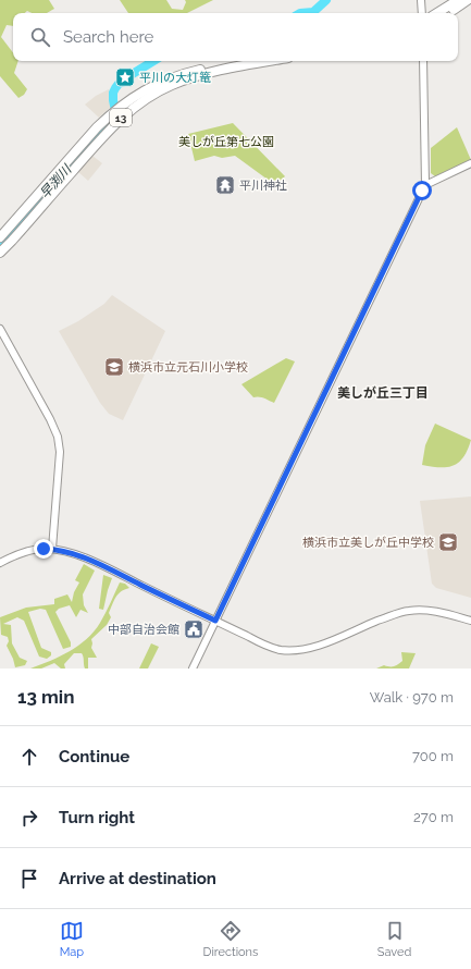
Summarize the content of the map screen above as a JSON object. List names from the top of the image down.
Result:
{
  "streets": {
    "main road": ["13"]
  },
  "districts": ["美しが丘三丁目"],
  "water": ["早渕川"],
  "parks": ["美しが丘第七公園"],
  "places": {
    "place": ["平川の大灯篭"],
    "temple": ["平川神社"],
    "school or university": ["横浜市立元石川小学校", "横浜市立美しが丘中学校"],
    "public building": ["中部自治会館"]
  },
  "page": {
    "search": "Search here",
    "heading": ["13 min", "Walk · 970 m"],
    "list": [
      ["Continue", "700 m"],
      ["Turn right", "270 m"],
      "Arrive at destination"
    ],
    "nav": ["Map", "Directions", "Saved"]
  }
}
